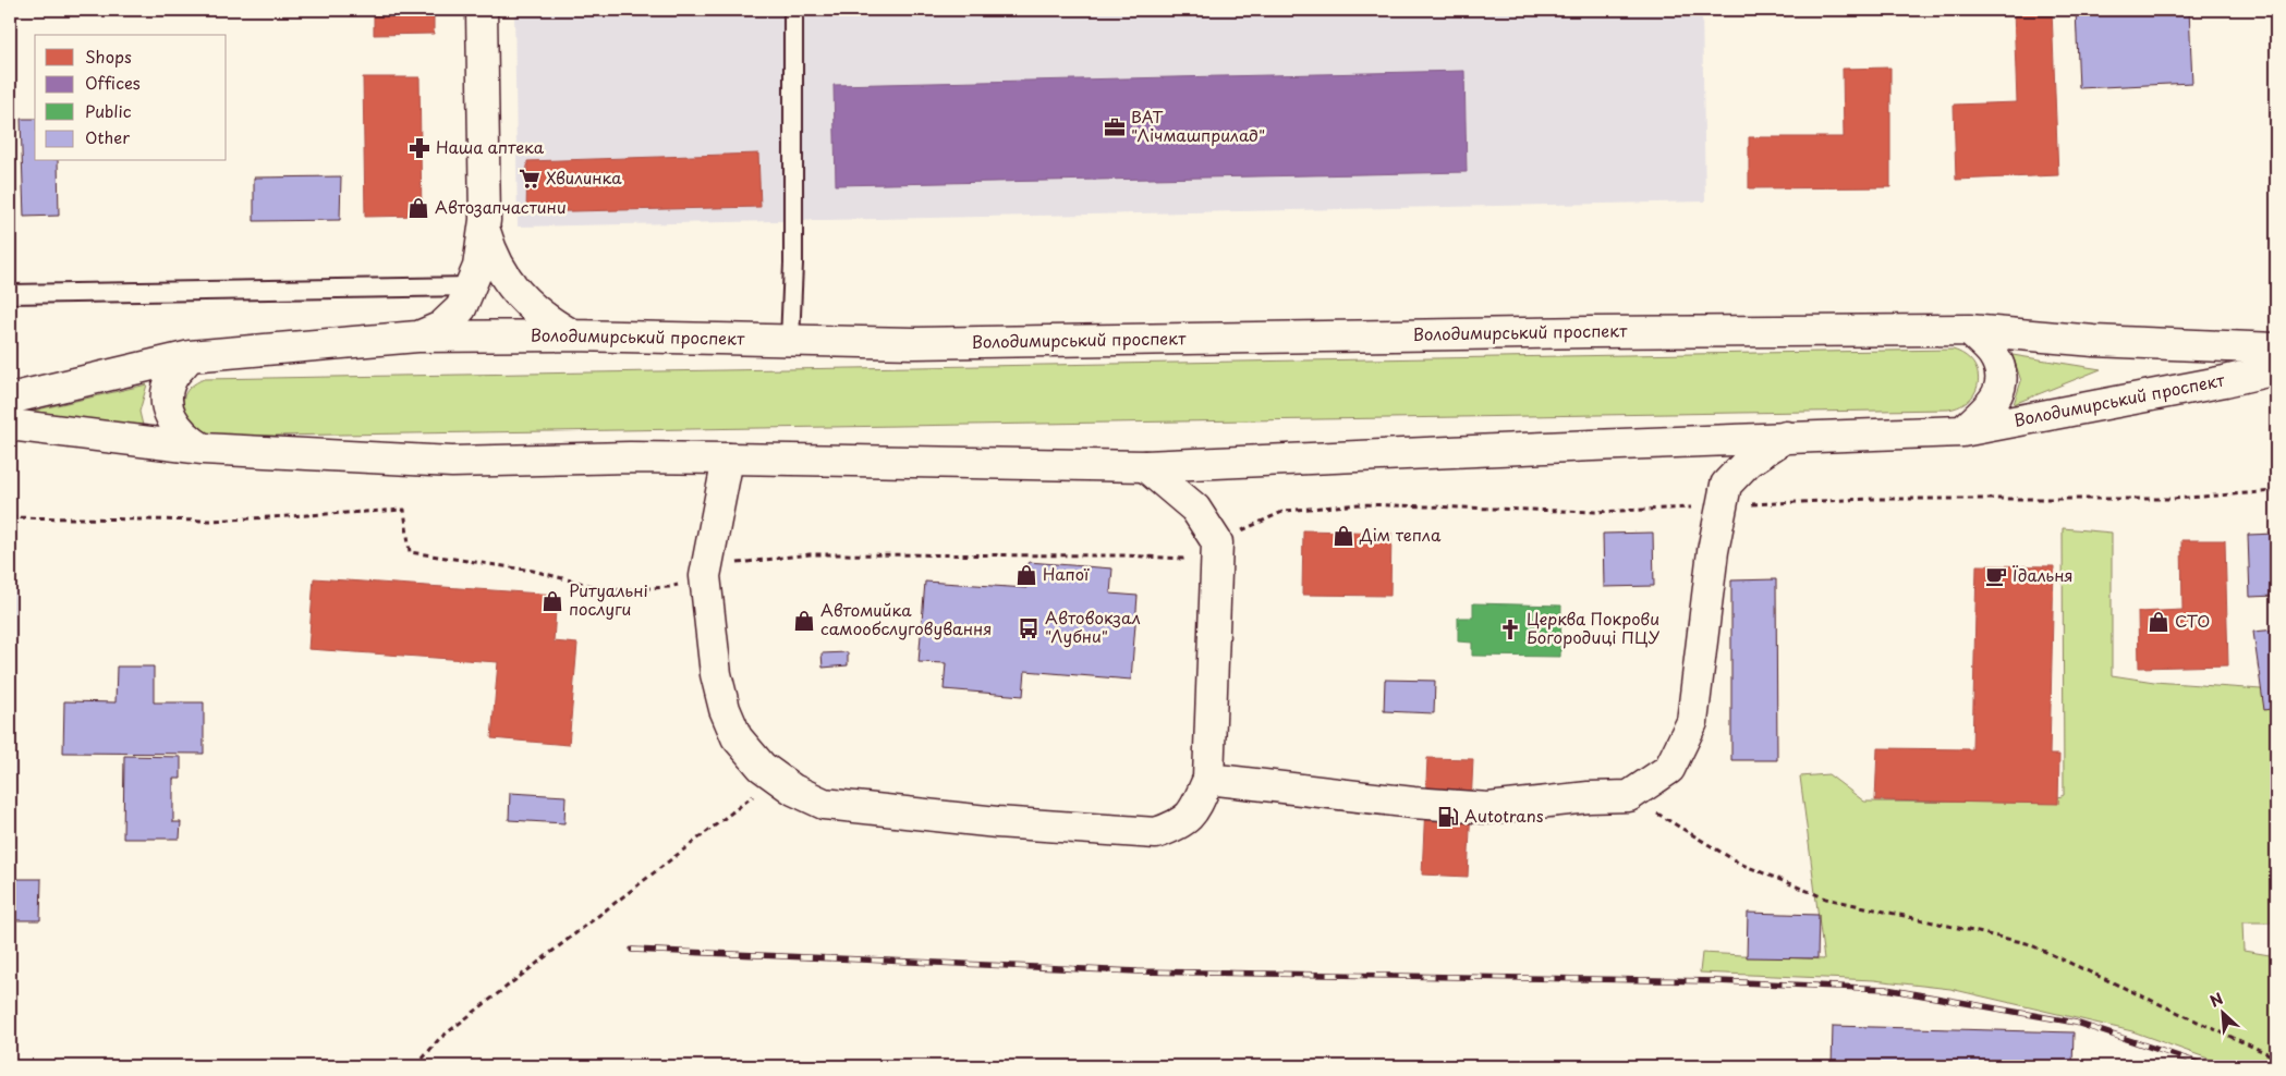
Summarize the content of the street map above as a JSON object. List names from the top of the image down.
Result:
{
  "streets": {
    "main road": ["Володимирський проспект"]
  },
  "places": {
    "office": ["ВАТ \"Лічмашприлад\""],
    "pharmacy": ["Наша аптека"],
    "supermarket": ["Хвилинка"],
    "shop": [
      "Автозапчастини",
      "Дім тепла",
      "Напої",
      "Ритуальні послуги",
      "Автомийка самообслуговування",
      "СТО"
    ],
    "cafe": ["Їдальня"],
    "bus stop": ["Автовокзал \"Лубни\""],
    "church": ["Церква Покрови Богородиці ПЦУ"],
    "fuel station": ["Autotrans"]
  },
  "legend": [
    "Shops",
    "Offices",
    "Public",
    "Other"
  ],
  "north": "top left"
}
